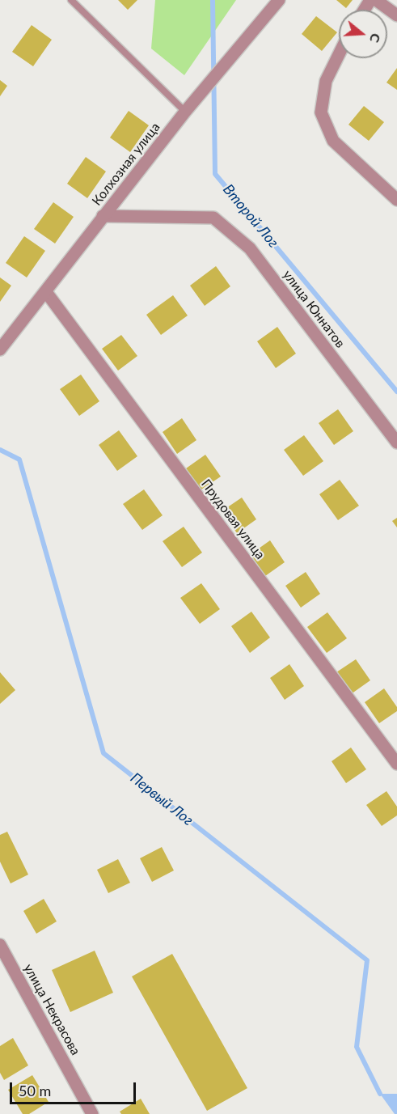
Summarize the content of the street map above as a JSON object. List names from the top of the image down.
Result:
{
  "streets": {
    "street": [
      "Колхозная улица",
      "улица Юннатов",
      "Прудовая улица",
      "улица Некрасова"
    ]
  },
  "crossings": [
    ["Колхозная улица", "улица Юннатов"],
    ["Колхозная улица", "Прудовая улица"]
  ],
  "water": ["Второй Лог", "Первый Лог"],
  "scale_bar": "50 m",
  "north": "right"
}
